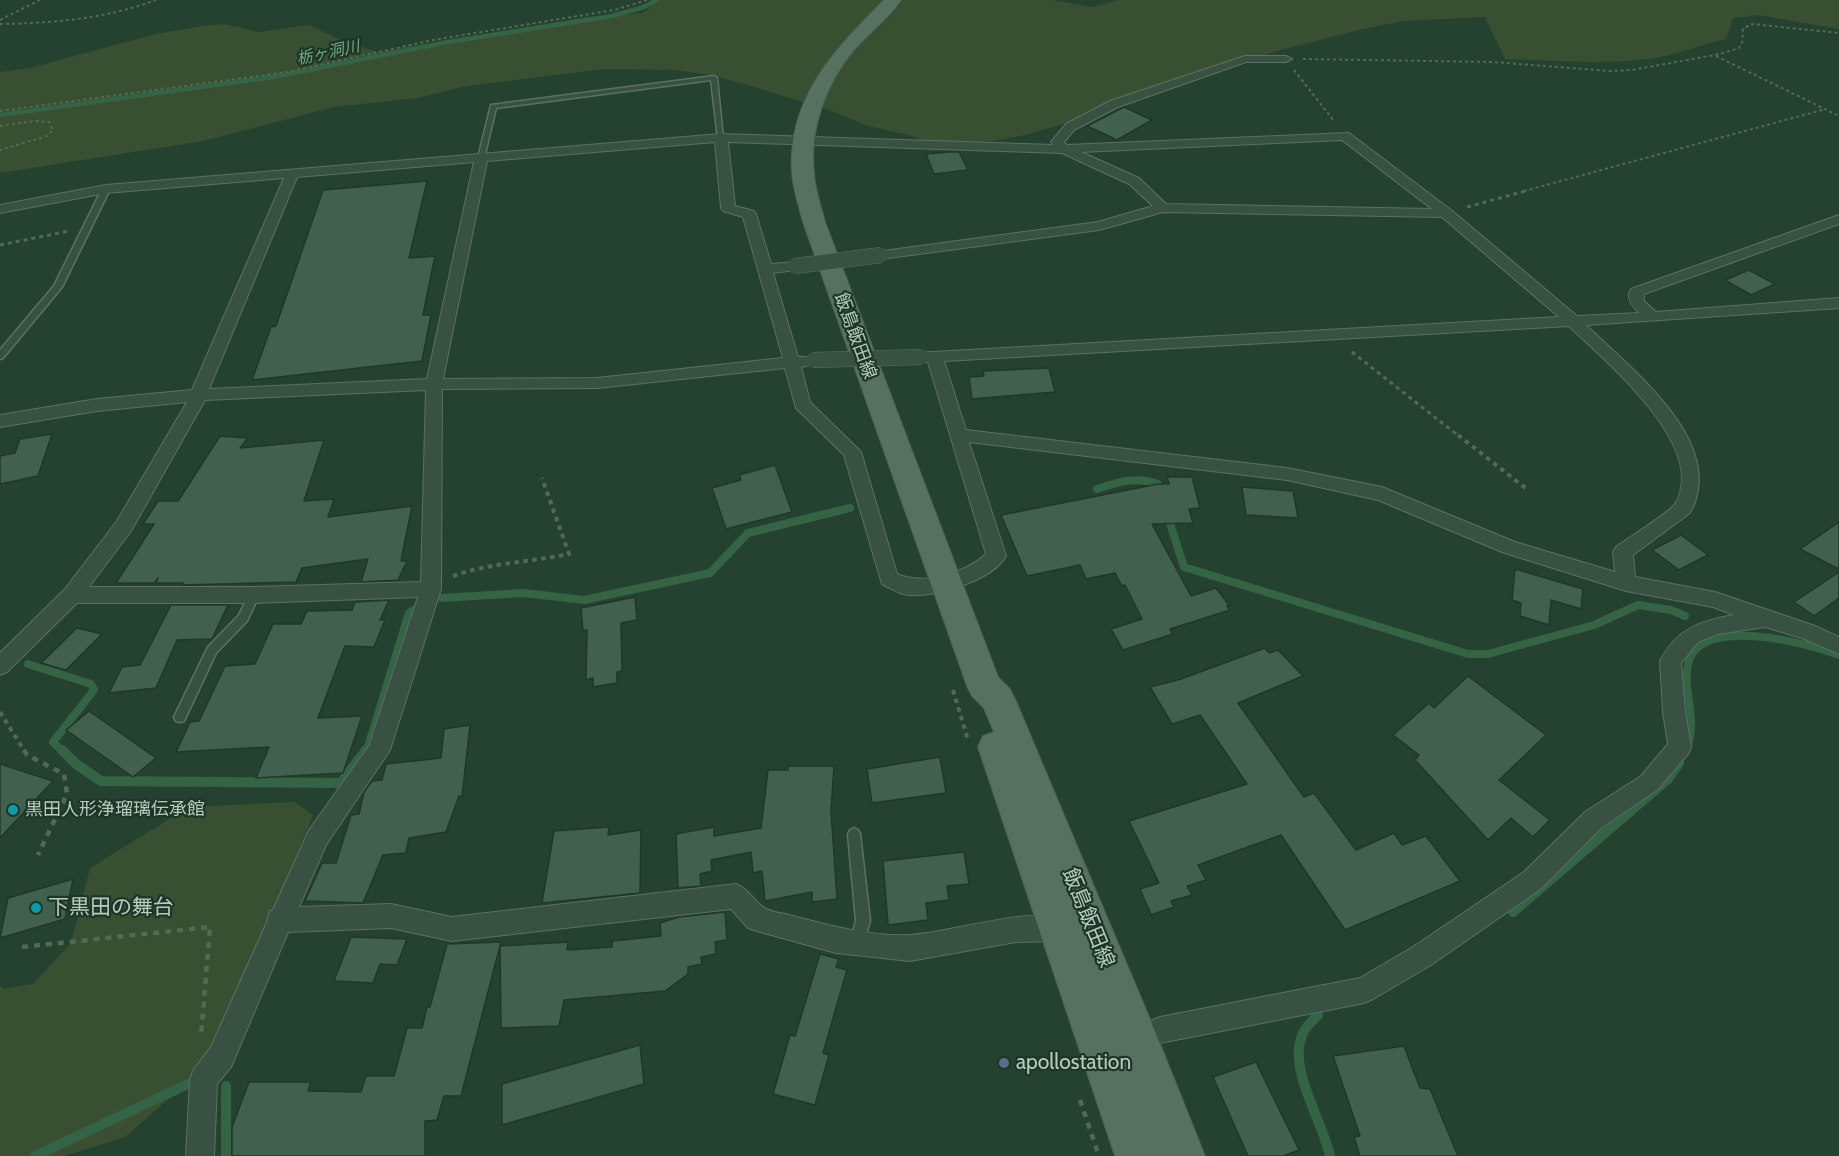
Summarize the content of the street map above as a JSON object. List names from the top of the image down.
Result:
{
  "streets": {
    "main road": ["飯島飯田線"]
  },
  "water": ["栃ヶ洞川"],
  "places": ["黒田人形浄瑠璃伝承館", "下黒田の舞台", "apollostation"]
}
